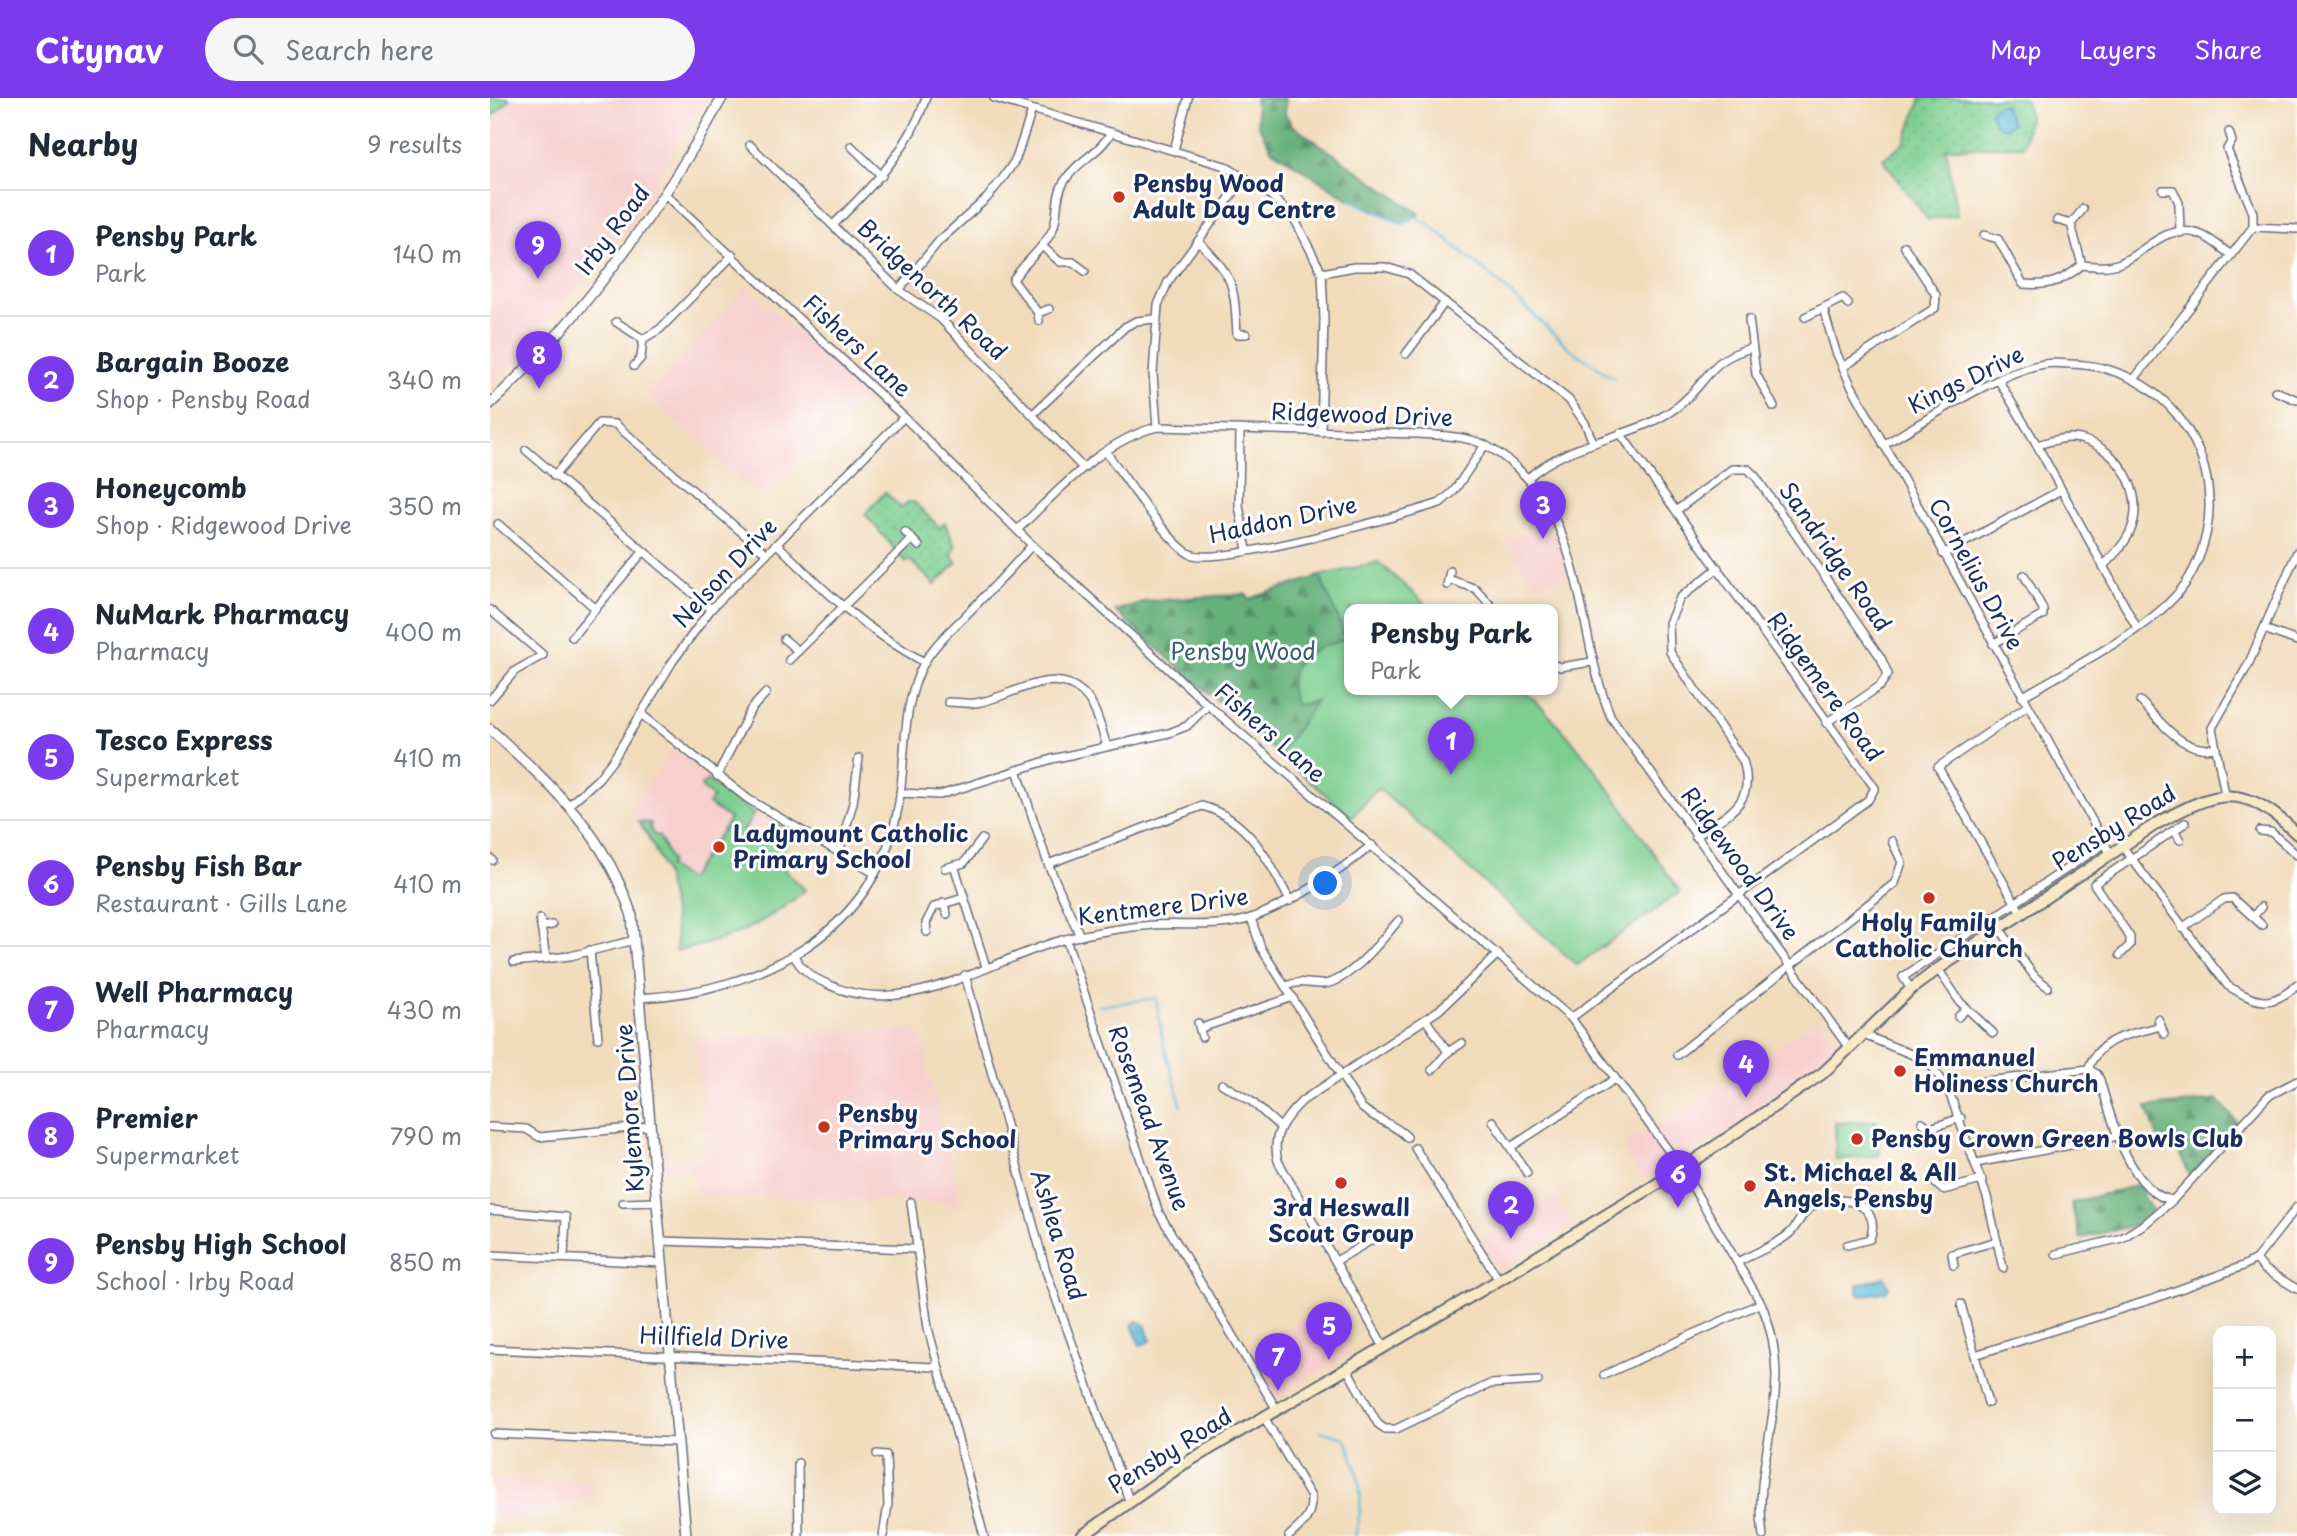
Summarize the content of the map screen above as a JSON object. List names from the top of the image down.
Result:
{
  "streets": {
    "main road": ["Pensby Road"],
    "street": [
      "Irby Road",
      "Bridgenorth Road",
      "Fishers Lane",
      "Kings Drive",
      "Ridgewood Drive",
      "Haddon Drive",
      "Sandridge Road",
      "Nelson Drive",
      "Cornelius Drive",
      "Ridgemere Road",
      "Kentmere Drive",
      "Kylemore Drive",
      "Rosemead Avenue",
      "Ashlea Road",
      "Hillfield Drive"
    ]
  },
  "crossings": [
    ["Irby Road", "Fishers Lane"],
    ["Bridgenorth Road", "Ridgewood Drive"],
    ["Fishers Lane", "Ridgewood Drive"],
    ["Fishers Lane", "Nelson Drive"],
    ["Fishers Lane", "Ridgemere Road"],
    ["Fishers Lane", "Pensby Road"],
    ["Fishers Lane", "Kentmere Drive"],
    ["Kings Drive", "Cornelius Drive"],
    ["Ridgewood Drive", "Haddon Drive"],
    ["Ridgewood Drive", "Ridgemere Road"],
    ["Ridgewood Drive", "Pensby Road"],
    ["Sandridge Road", "Ridgemere Road"],
    ["Nelson Drive", "Kylemore Drive"],
    ["Cornelius Drive", "Pensby Road"],
    ["Pensby Road", "Rosemead Avenue"],
    ["Pensby Road", "Ashlea Road"],
    ["Kentmere Drive", "Rosemead Avenue"],
    ["Kentmere Drive", "Ashlea Road"],
    ["Kylemore Drive", "Hillfield Drive"]
  ],
  "parks": ["Pensby Wood"],
  "places": [
    "Pensby Wood Adult Day Centre",
    "Ladymount Catholic Primary School",
    "Holy Family Catholic Church",
    "Emmanuel Holiness Church",
    "Pensby Primary School",
    "Pensby Crown Green Bowls Club",
    "3rd Heswall Scout Group",
    "St. Michael & All Angels, Pensby"
  ],
  "page": {
    "header": "Citynav",
    "search": "Search here",
    "nav": ["Map", "Layers", "Share"],
    "heading": ["Nearby", "9 results"],
    "list": [
      {
        "mark": "1",
        "name": "Pensby Park",
        "note": "Park",
        "value": "140 m"
      },
      {
        "mark": "2",
        "name": "Bargain Booze",
        "note": "Shop · Pensby Road",
        "value": "340 m"
      },
      {
        "mark": "3",
        "name": "Honeycomb",
        "note": "Shop · Ridgewood Drive",
        "value": "350 m"
      },
      {
        "mark": "4",
        "name": "NuMark Pharmacy",
        "note": "Pharmacy",
        "value": "400 m"
      },
      {
        "mark": "5",
        "name": "Tesco Express",
        "note": "Supermarket",
        "value": "410 m"
      },
      {
        "mark": "6",
        "name": "Pensby Fish Bar",
        "note": "Restaurant · Gills Lane",
        "value": "410 m"
      },
      {
        "mark": "7",
        "name": "Well Pharmacy",
        "note": "Pharmacy",
        "value": "430 m"
      },
      {
        "mark": "8",
        "name": "Premier",
        "note": "Supermarket",
        "value": "790 m"
      },
      {
        "mark": "9",
        "name": "Pensby High School",
        "note": "School · Irby Road",
        "value": "850 m"
      }
    ],
    "pins": [
      "9",
      "8",
      "3",
      "1",
      "4",
      "6",
      "2",
      "5",
      "7"
    ],
    "popup": ["Pensby Park", "Park"],
    "map_buttons": ["+", "−"]
  }
}
